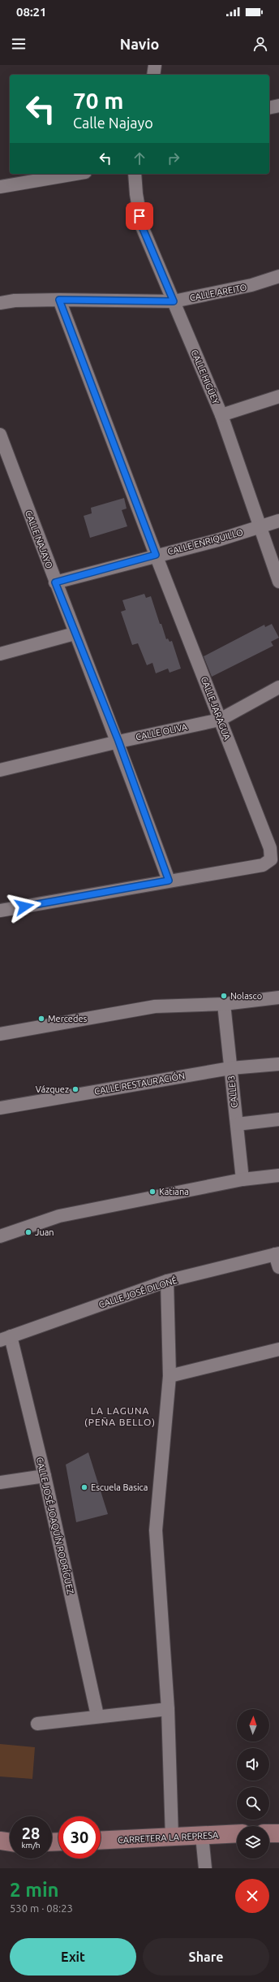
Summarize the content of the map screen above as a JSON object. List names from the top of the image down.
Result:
{
  "streets": {
    "street": [
      "CALLE AREITO",
      "CALLE HIGÜEY",
      "CALLE NAJAYO",
      "CALLE ENRIQUILLO",
      "CALLE JARAGUA",
      "CALLE OLIVA",
      "CALLE RESTAURACIÓN",
      "CALLE 3",
      "CALLE JOSÉ DILONÉ",
      "CALLE JOSÉ JOAQUÍN RODRÍGUEZ",
      "CARRETERA LA REPRESA"
    ]
  },
  "crossings": [
    ["CALLE AREITO", "CALLE HIGÜEY"],
    ["CALLE AREITO", "CALLE JARAGUA"],
    ["CALLE HIGÜEY", "CALLE ENRIQUILLO"],
    ["CALLE NAJAYO", "CALLE ENRIQUILLO"],
    ["CALLE NAJAYO", "CALLE JARAGUA"],
    ["CALLE NAJAYO", "CALLE OLIVA"],
    ["CALLE ENRIQUILLO", "CALLE JARAGUA"],
    ["CALLE JARAGUA", "CALLE OLIVA"],
    ["CALLE RESTAURACIÓN", "CALLE 3"],
    ["CALLE JOSÉ DILONÉ", "CALLE JOSÉ JOAQUÍN RODRÍGUEZ"]
  ],
  "districts": ["LA LAGUNA (PEÑA BELLO)"],
  "places": [
    "Nolasco",
    "Mercedes",
    "Vázquez",
    "Katiana",
    "Juan",
    "Escuela Basica"
  ],
  "north": "top",
  "page": {
    "status": "08:21",
    "header": "Navio",
    "turn": ["70 m", "Calle Najayo"],
    "speed": "28 km/h",
    "limit": "30",
    "heading": ["2 min", "530 m · 08:23"],
    "buttons": ["Exit", "Share"]
  }
}
